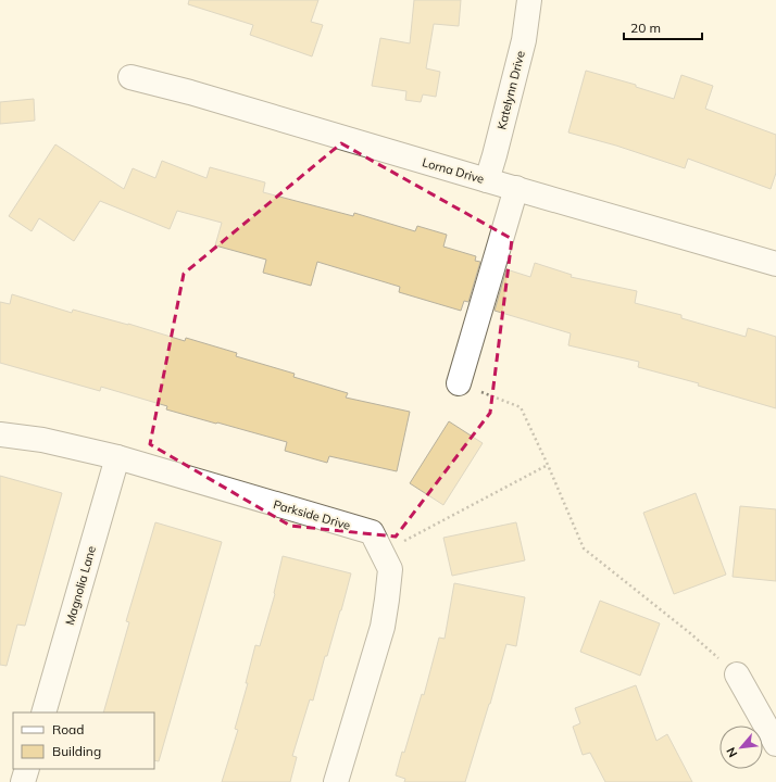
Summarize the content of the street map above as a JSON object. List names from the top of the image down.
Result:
{
  "streets": {
    "street": [
      "Katelynn Drive",
      "Lorna Drive",
      "Parkside Drive",
      "Magnolia Lane"
    ]
  },
  "crossings": [
    ["Katelynn Drive", "Lorna Drive"],
    ["Parkside Drive", "Magnolia Lane"]
  ],
  "legend": ["Road", "Building"],
  "scale_bar": "20 m",
  "north": "bottom left"
}
